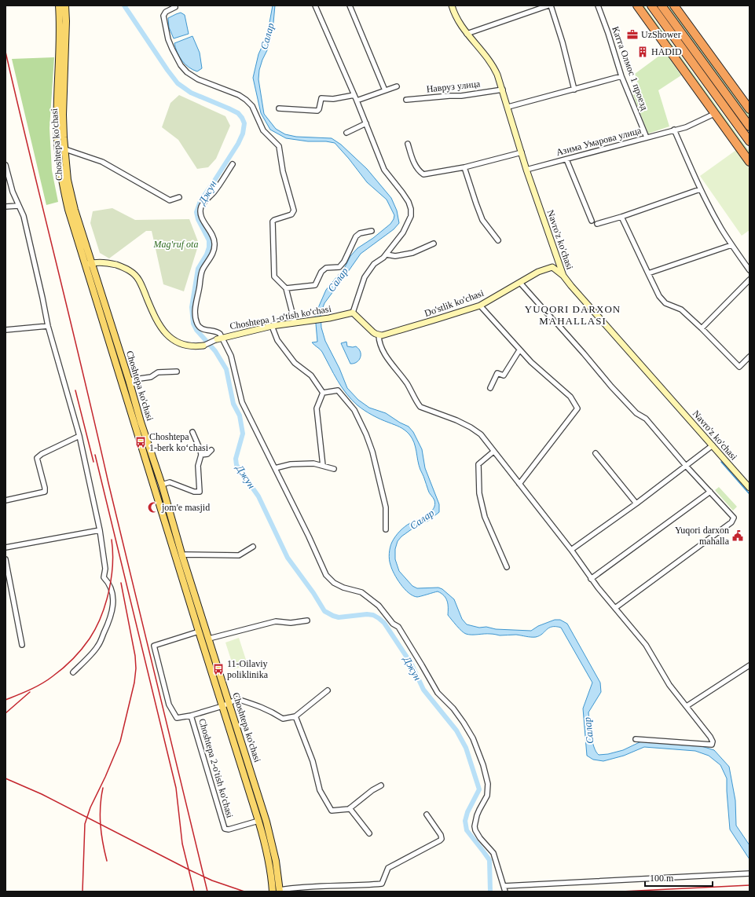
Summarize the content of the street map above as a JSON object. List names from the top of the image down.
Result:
{
  "streets": {
    "main road": ["Choshtepa ko'chasi"],
    "street": [
      "Катта Олмос 1 проезд",
      "Навруз улица",
      "Азима Умарова улица",
      "Navro'z ko'chasi",
      "Do'stlik ko'chasi",
      "Choshtepa 1-o'tish ko'chasi",
      "Choshtepa 2-o'tish ko'chasi"
    ]
  },
  "crossings": [
    ["Катта Олмос 1 проезд", "Азима Умарова улица"],
    ["Навруз улица", "Navro'z ko'chasi"],
    ["Азима Умарова улица", "Navro'z ko'chasi"],
    ["Choshtepa ko'chasi", "Choshtepa 1-o'tish ko'chasi"],
    ["Choshtepa ko'chasi", "Choshtepa 2-o'tish ko'chasi"],
    ["Navro'z ko'chasi", "Do'stlik ko'chasi"]
  ],
  "districts": ["YUQORI DARXON MAHALLASI"],
  "water": ["Салар", "Джун"],
  "parks": ["Mag'ruf ota"],
  "places": {
    "office": ["UzShower"],
    "building": ["HADID"],
    "bus stop": ["Choshtepa 1-berk koʻchasi", "11-Oilaviy poliklinika"],
    "mosque": ["jom'e masjid"],
    "public building": ["Yuqori darxon mahalla"]
  },
  "scale_bar": "100 m"
}
